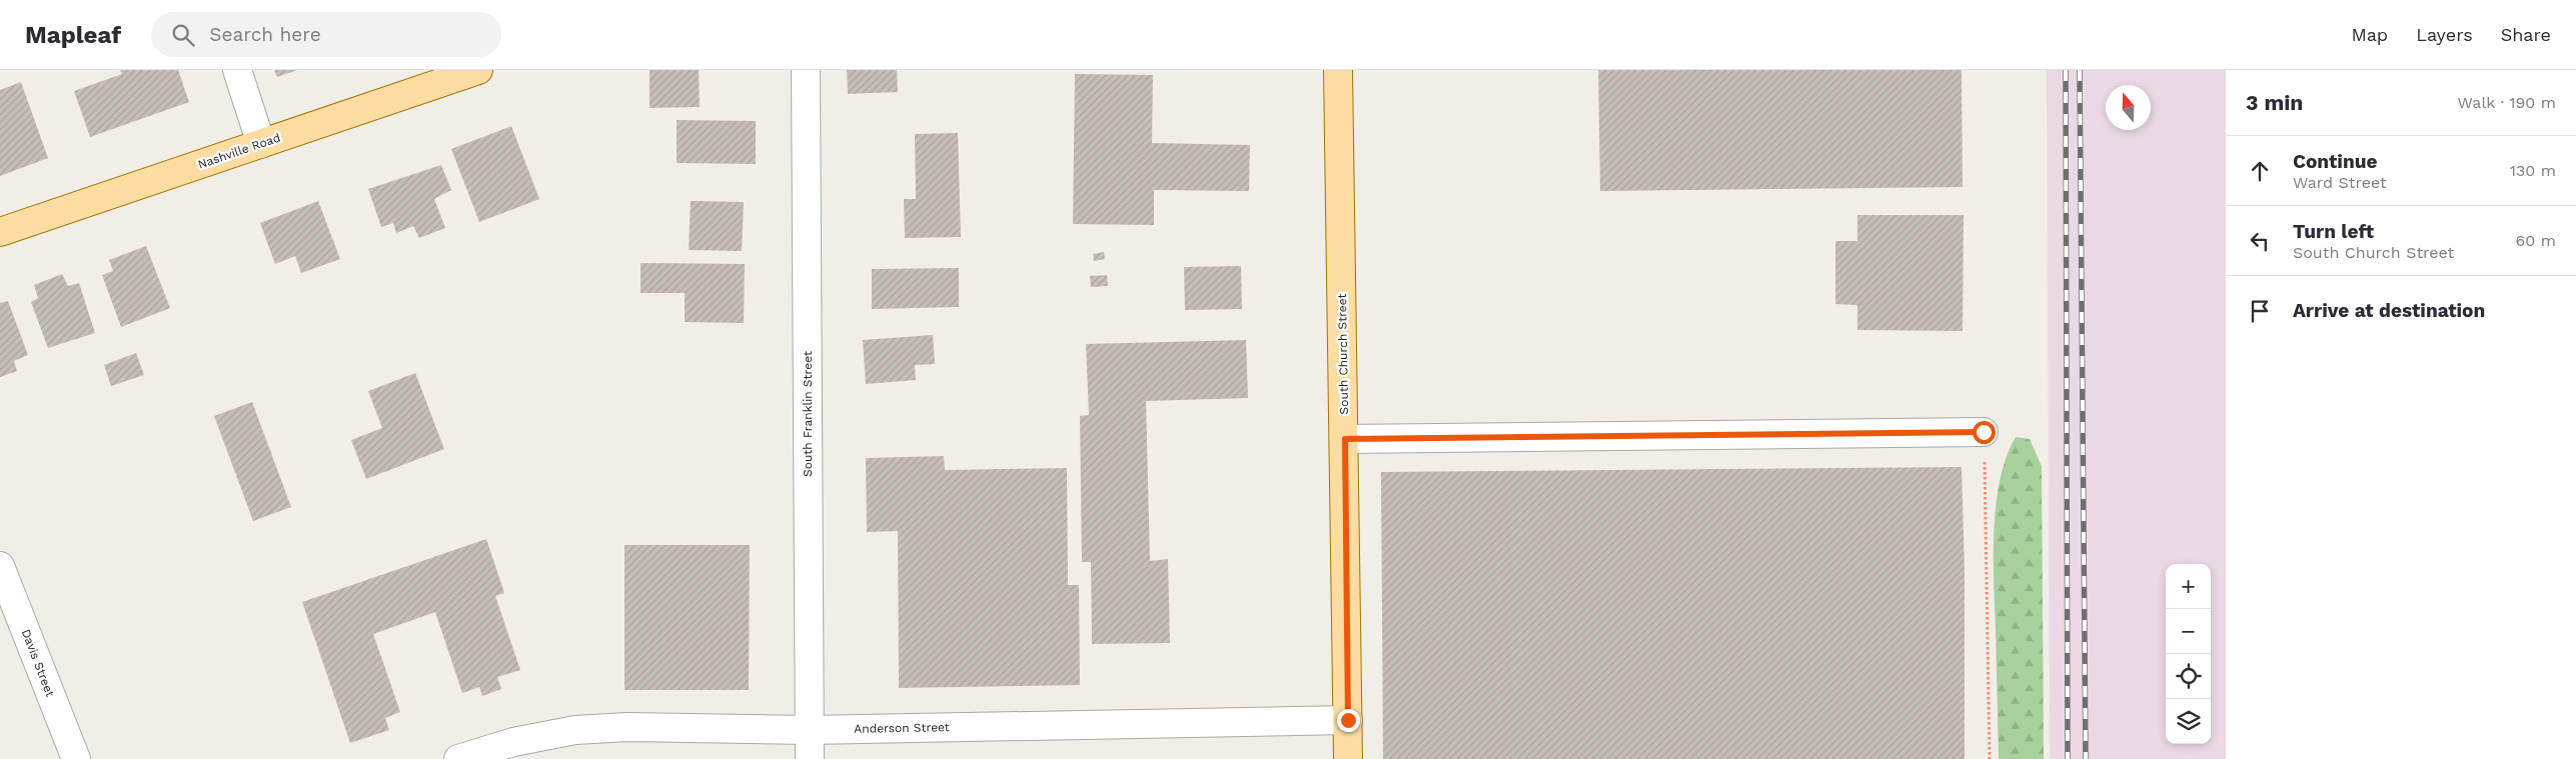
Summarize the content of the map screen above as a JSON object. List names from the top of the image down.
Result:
{
  "streets": {
    "main road": ["Nashville Road", "South Church Street"],
    "street": ["South Franklin Street", "Davis Street", "Anderson Street"]
  },
  "crossings": [
    ["South Church Street", "Anderson Street"],
    ["South Franklin Street", "Anderson Street"]
  ],
  "north": "top",
  "page": {
    "header": "Mapleaf",
    "search": "Search here",
    "nav": ["Map", "Layers", "Share"],
    "heading": ["3 min", "Walk · 190 m"],
    "list": [
      ["Continue", "Ward Street", "130 m"],
      ["Turn left", "South Church Street", "60 m"],
      "Arrive at destination"
    ],
    "map_buttons": ["+", "−"]
  }
}
